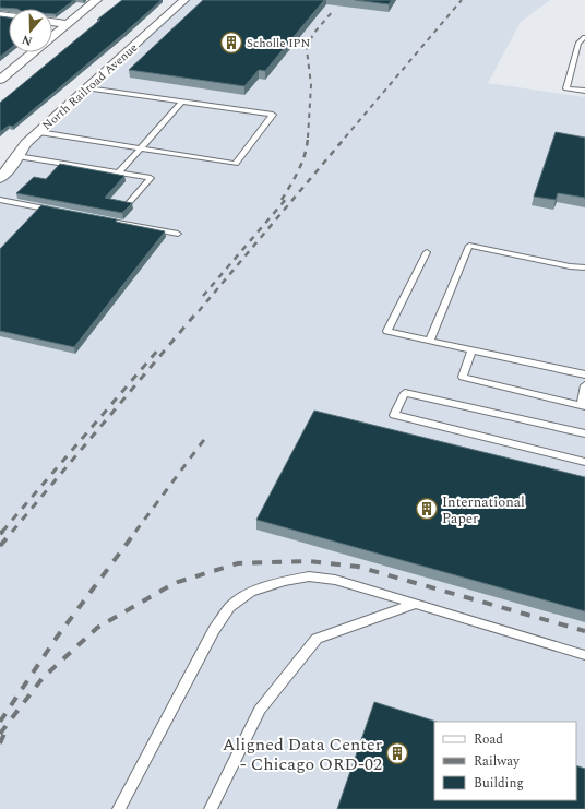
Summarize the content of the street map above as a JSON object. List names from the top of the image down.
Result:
{
  "streets": {
    "street": ["North Railroad Avenue"]
  },
  "places": {
    "building": ["Scholle IPN", "International Paper", "Aligned Data Center - Chicago ORD-02"]
  },
  "legend": ["Road", "Railway", "Building"],
  "north": "bottom"
}
